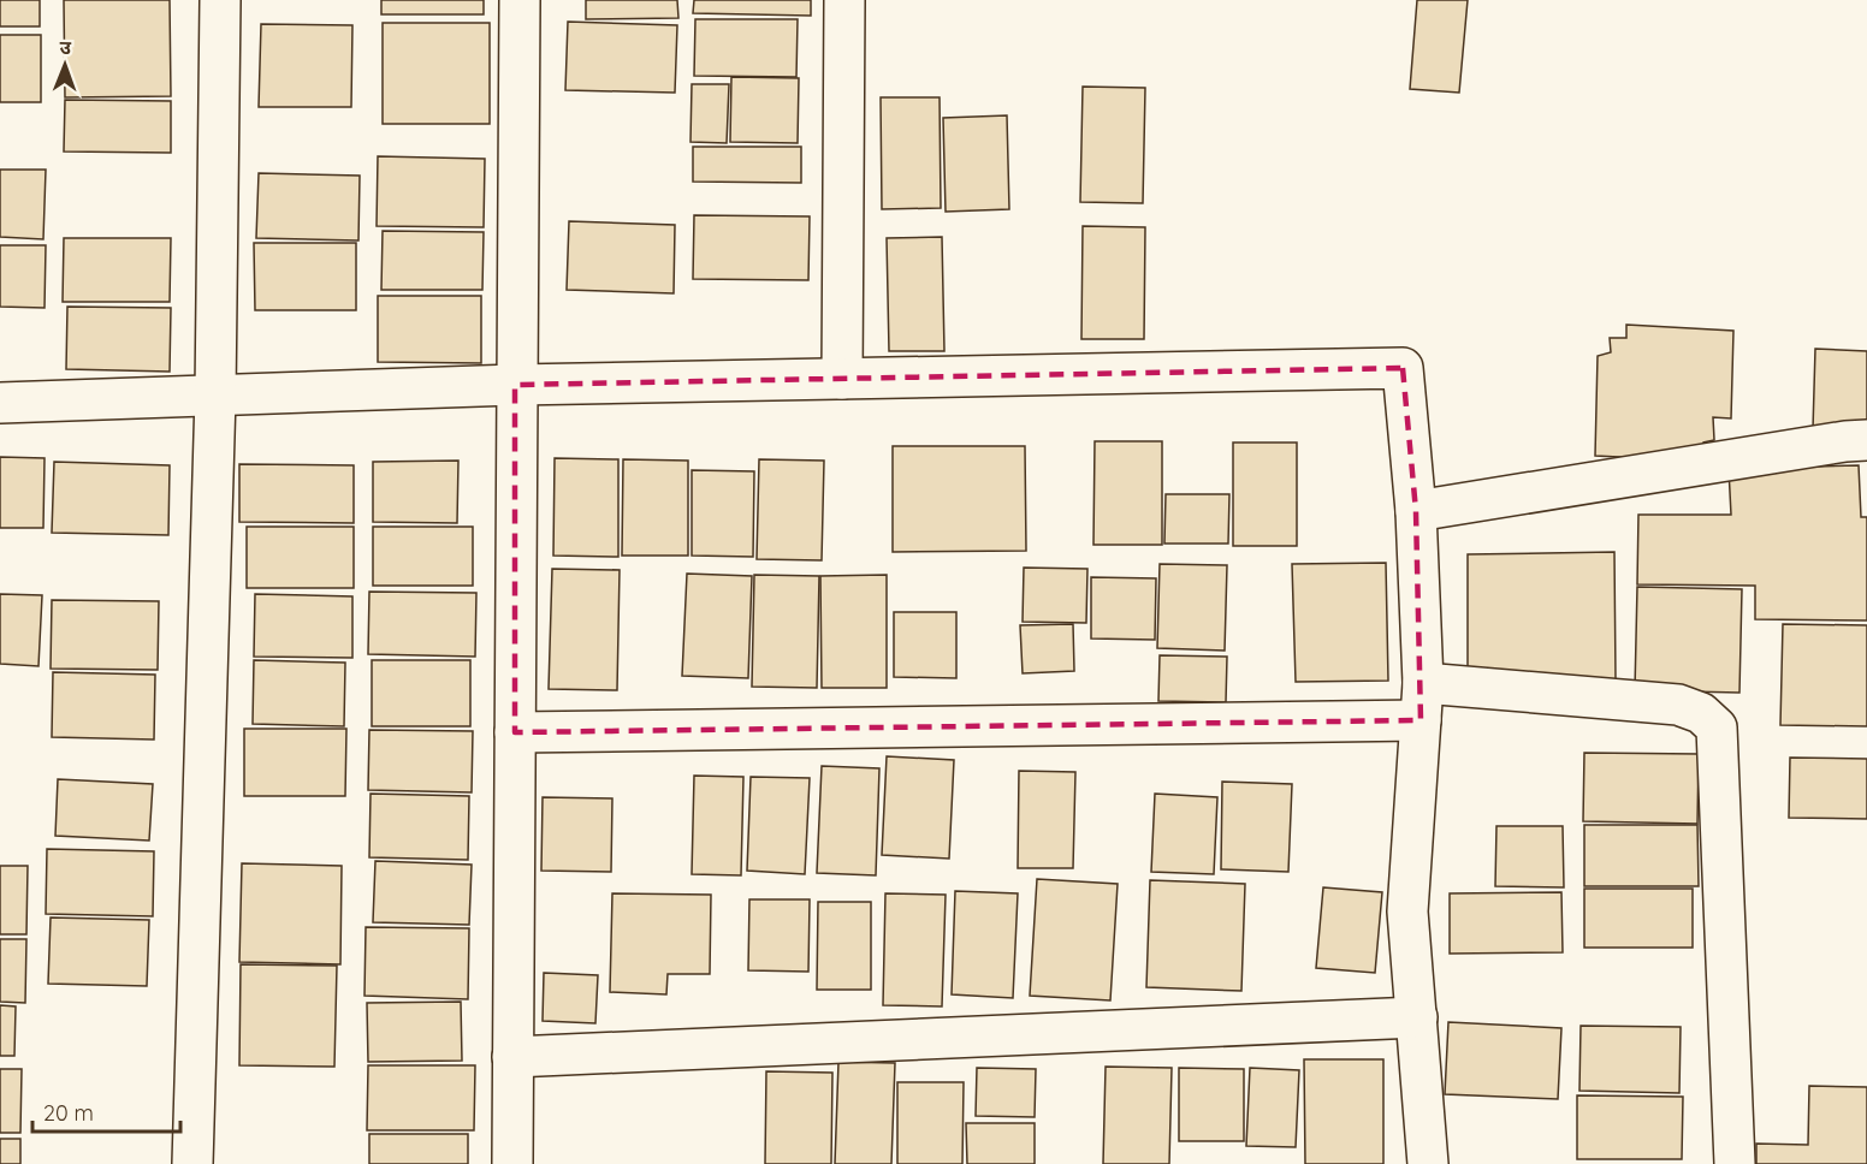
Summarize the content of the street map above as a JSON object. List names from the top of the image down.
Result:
{
  "scale_bar": "20 m",
  "north": "top"
}
